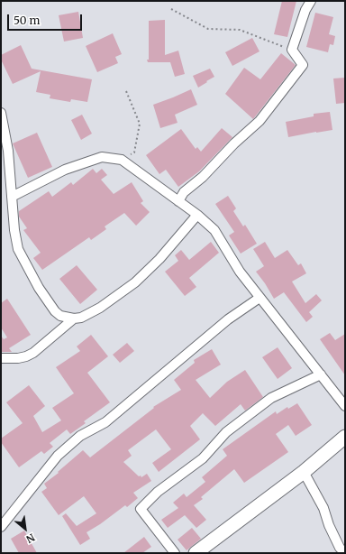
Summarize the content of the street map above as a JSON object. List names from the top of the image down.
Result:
{
  "scale_bar": "50 m",
  "north": "bottom right"
}
